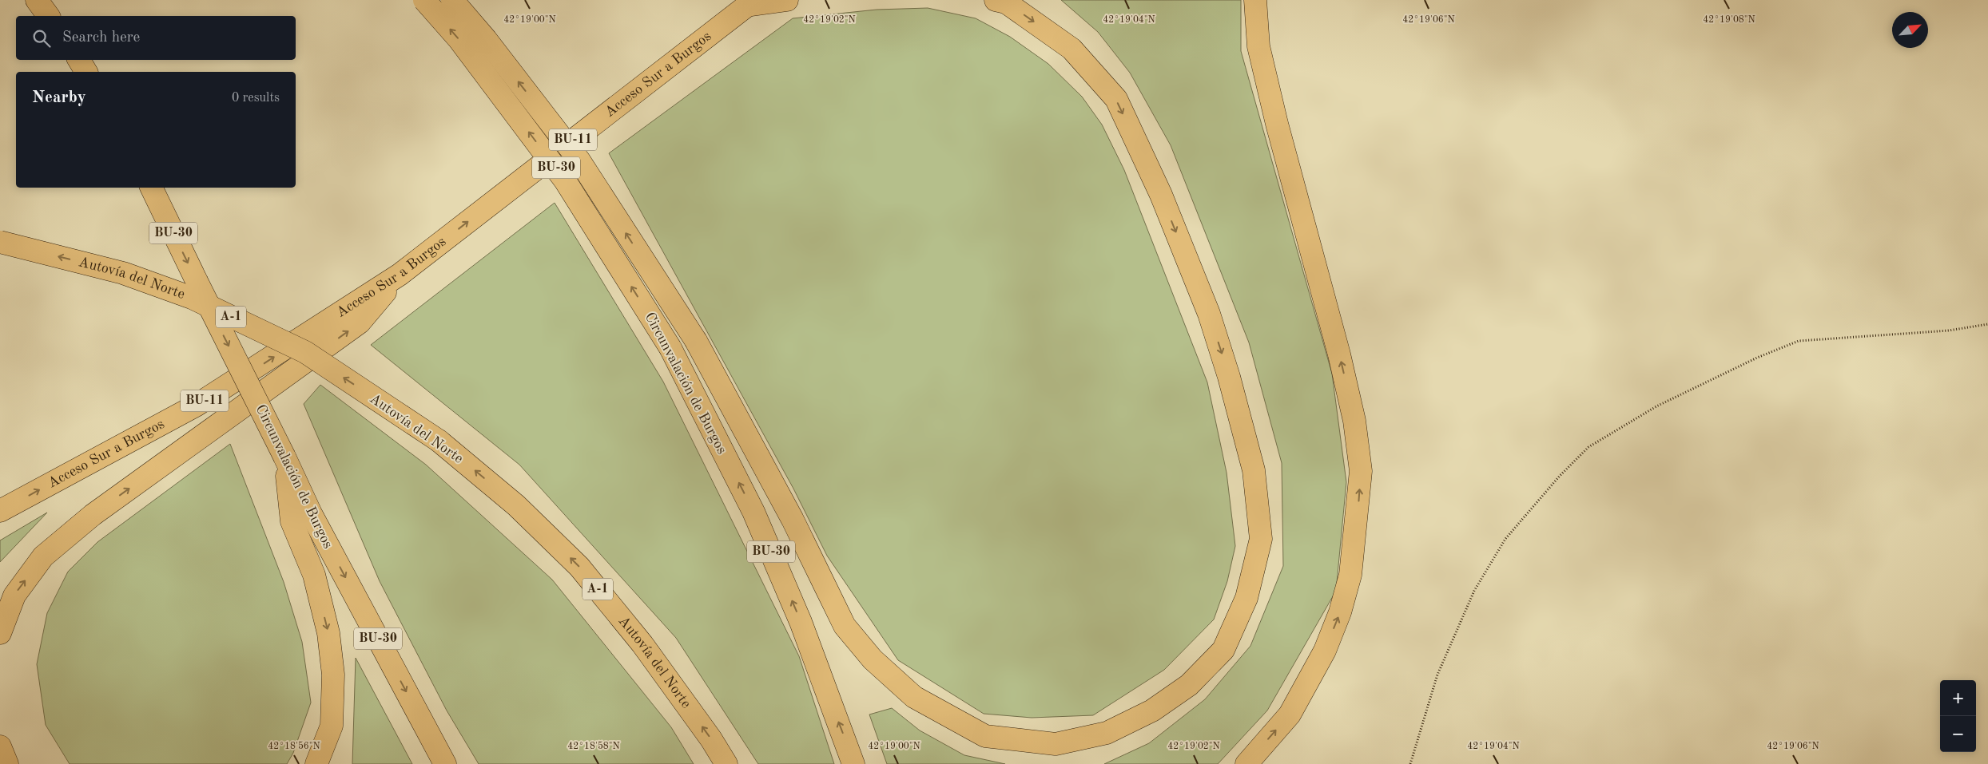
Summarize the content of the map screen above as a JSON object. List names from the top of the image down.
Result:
{
  "streets": {
    "highway": [
      "Acceso Sur a Burgos",
      "BU-11",
      "BU-30",
      "Autovía del Norte",
      "A-1",
      "Circunvalación de Burgos"
    ]
  },
  "one_way": ["Autovía del Norte"],
  "north": "top right",
  "page": {
    "search": "Search here",
    "heading": ["Nearby", "0 results"],
    "map_buttons": ["+", "−"]
  },
  "coordinates": [
    "42°19'00\"N",
    "42°19'02\"N",
    "42°19'06\"N",
    "42°19'08\"N",
    "42°19'04\"N",
    "42°18'56\"N",
    "42°18'58\"N"
  ]
}
